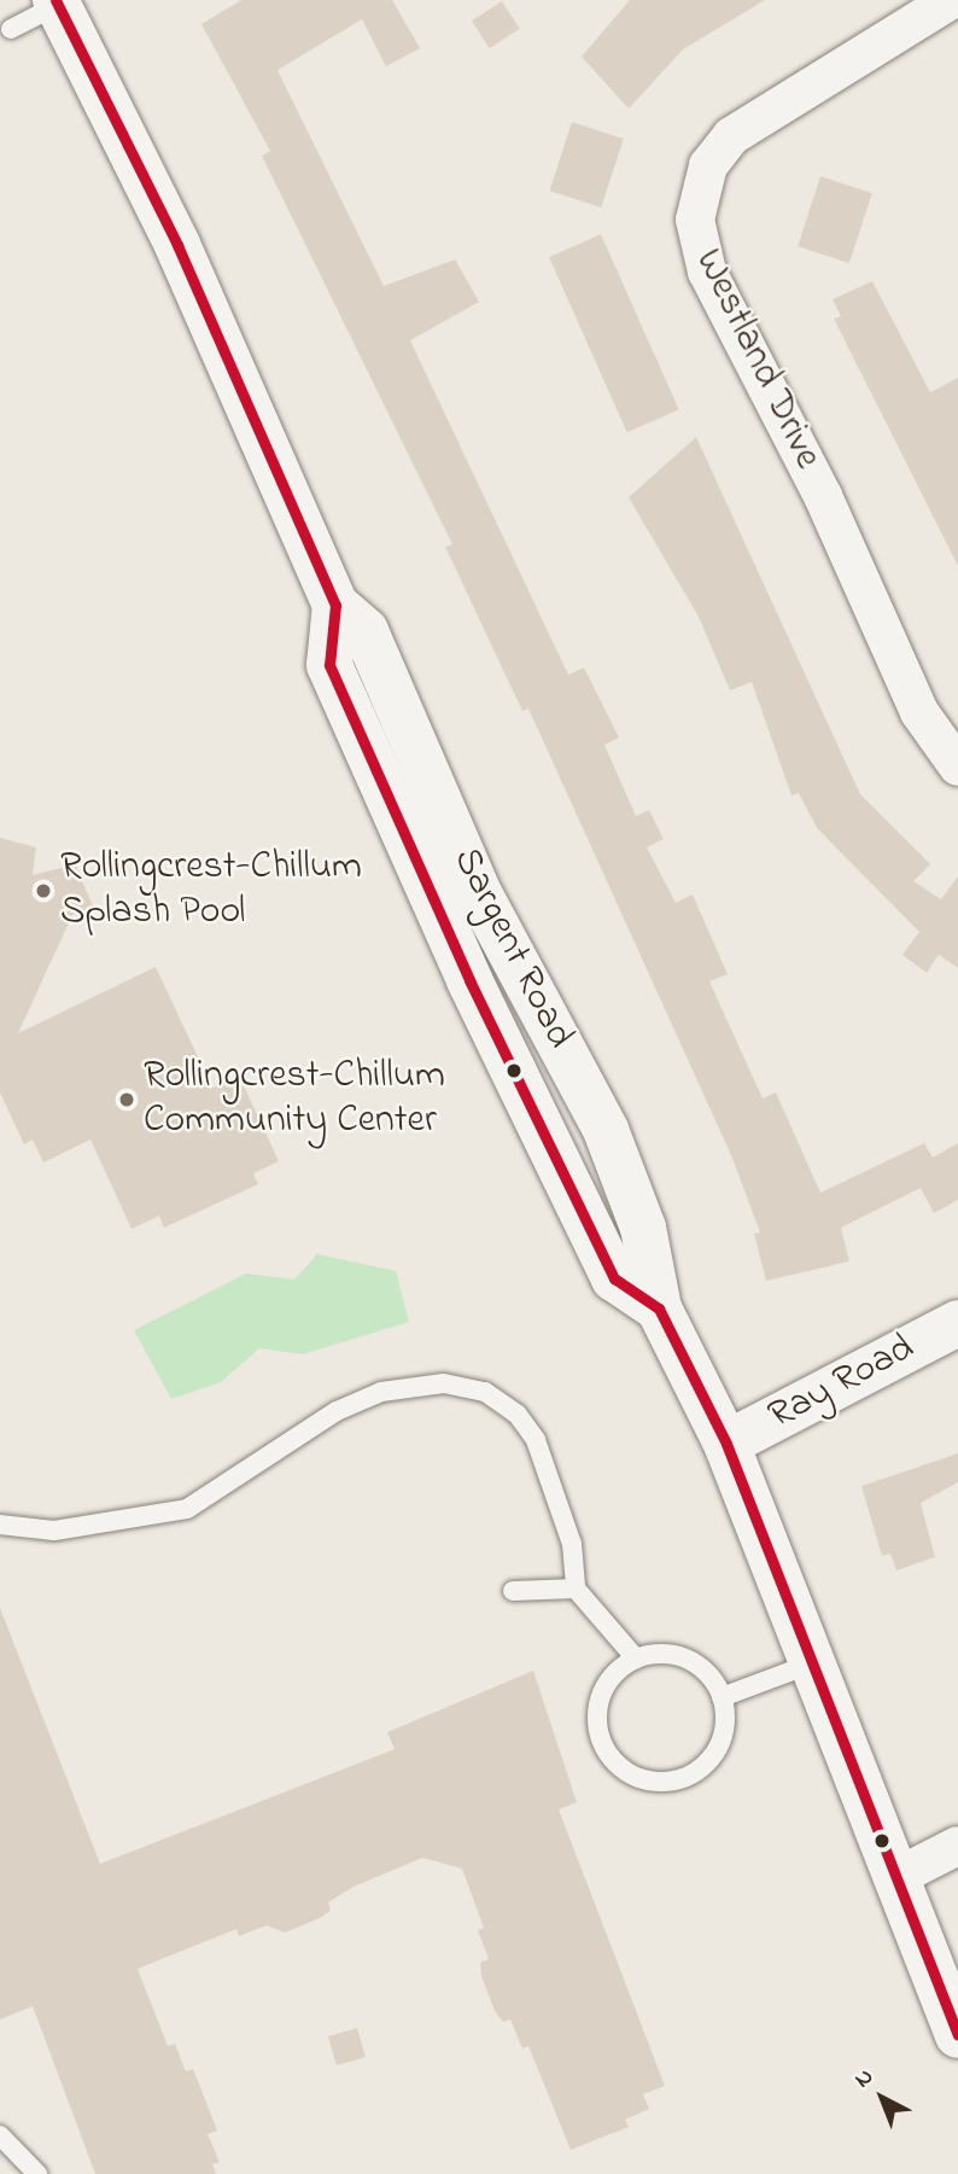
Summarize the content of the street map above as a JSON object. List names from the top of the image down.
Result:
{
  "streets": {
    "main road": ["Sargent Road", "Ray Road"],
    "street": ["Westland Drive"]
  },
  "crossings": [
    ["Sargent Road", "Ray Road"]
  ],
  "places": ["Rollingcrest-Chillum Splash Pool", "Rollingcrest-Chillum Community Center"],
  "north": "top left"
}
